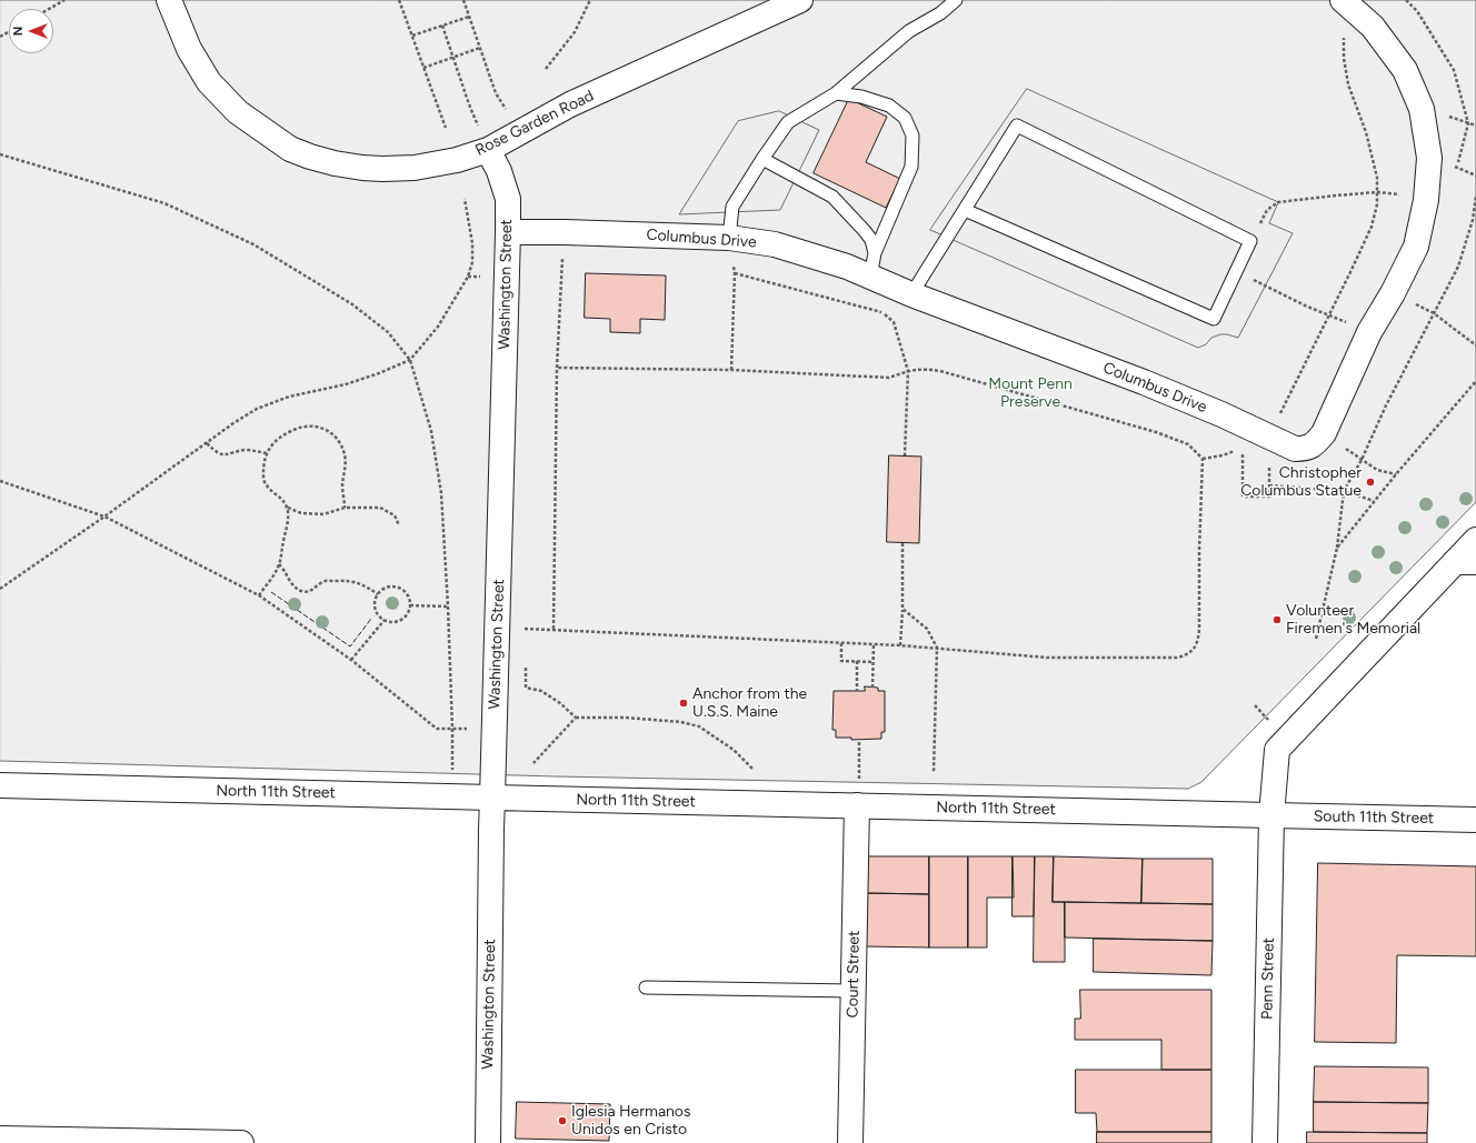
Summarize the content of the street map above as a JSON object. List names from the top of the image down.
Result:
{
  "streets": {
    "street": [
      "Rose Garden Road",
      "Columbus Drive",
      "Washington Street",
      "North 11th Street",
      "South 11th Street",
      "Court Street",
      "Penn Street"
    ]
  },
  "crossings": [
    ["Rose Garden Road", "Washington Street"],
    ["Columbus Drive", "Washington Street"],
    ["Washington Street", "North 11th Street"],
    ["North 11th Street", "South 11th Street"],
    ["North 11th Street", "Court Street"],
    ["North 11th Street", "Penn Street"],
    ["South 11th Street", "Penn Street"]
  ],
  "parks": ["Mount Penn Preserve"],
  "places": [
    "Christopher Columbus Statue",
    "Volunteer Firemen's Memorial",
    "Anchor from the U.S.S. Maine",
    "Iglesia Hermanos Unidos en Cristo"
  ],
  "north": "left"
}
